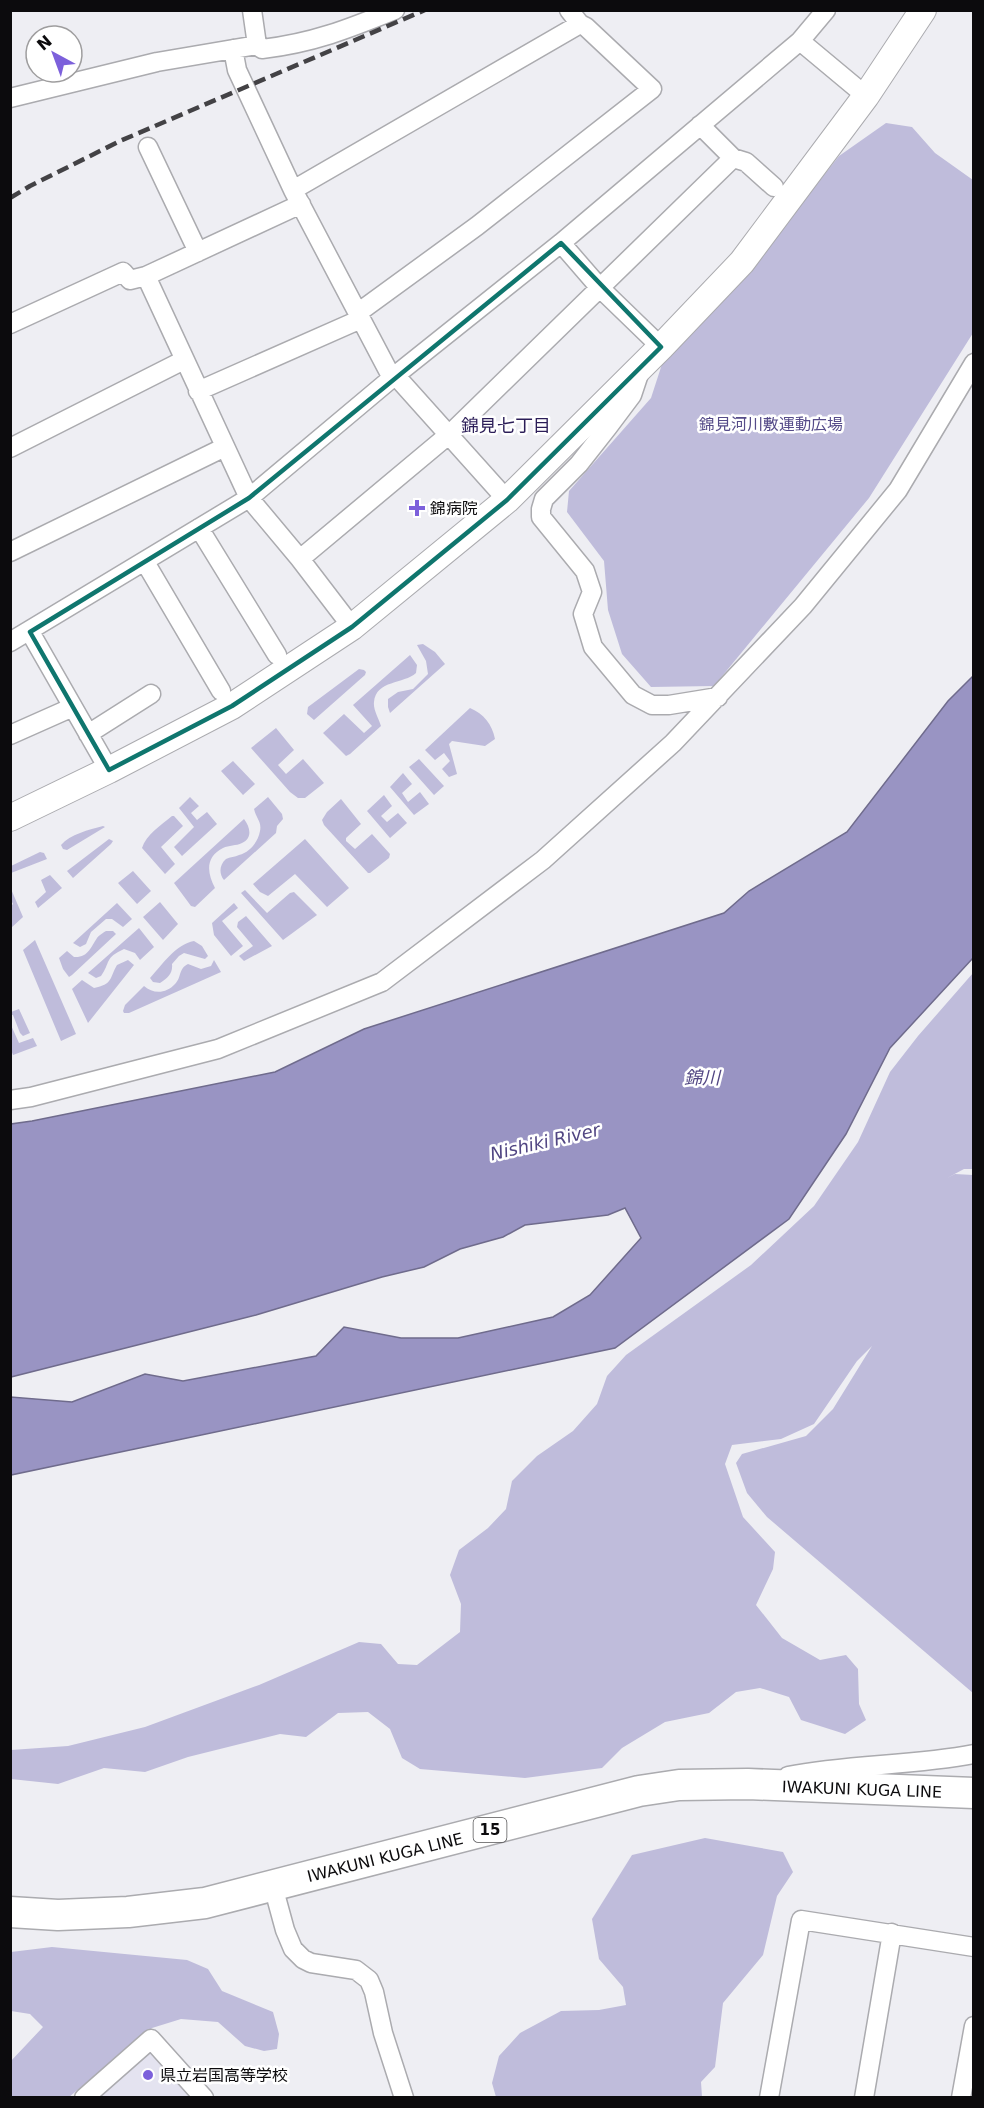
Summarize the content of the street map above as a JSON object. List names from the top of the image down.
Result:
{
  "streets": {
    "main road": ["IWAKUNI KUGA LINE", "15"]
  },
  "districts": ["錦見七丁目"],
  "water": ["錦川", "Nishiki River"],
  "parks": ["錦見河川敷運動広場"],
  "places": {
    "health": ["錦病院"],
    "other": ["県立岩国高等学校"]
  },
  "north": "top left"
}
